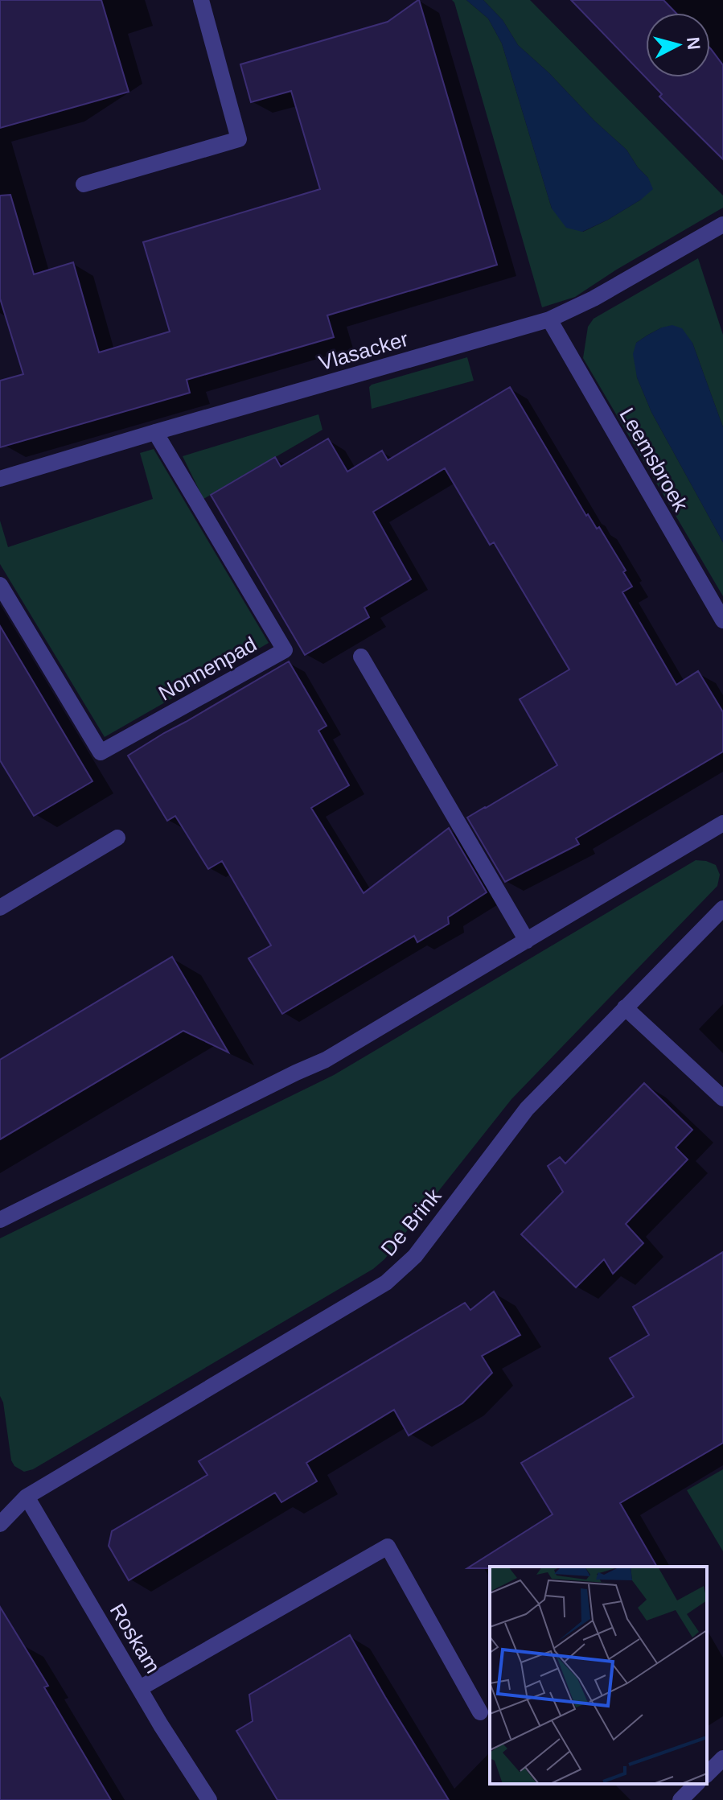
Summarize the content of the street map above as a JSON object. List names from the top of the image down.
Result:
{
  "streets": {
    "street": [
      "Vlasacker",
      "Leemsbroek",
      "Nonnenpad",
      "De Brink",
      "Roskam"
    ]
  },
  "crossings": [
    ["Vlasacker", "Leemsbroek"],
    ["Vlasacker", "Nonnenpad"],
    ["De Brink", "Roskam"]
  ],
  "north": "right"
}
